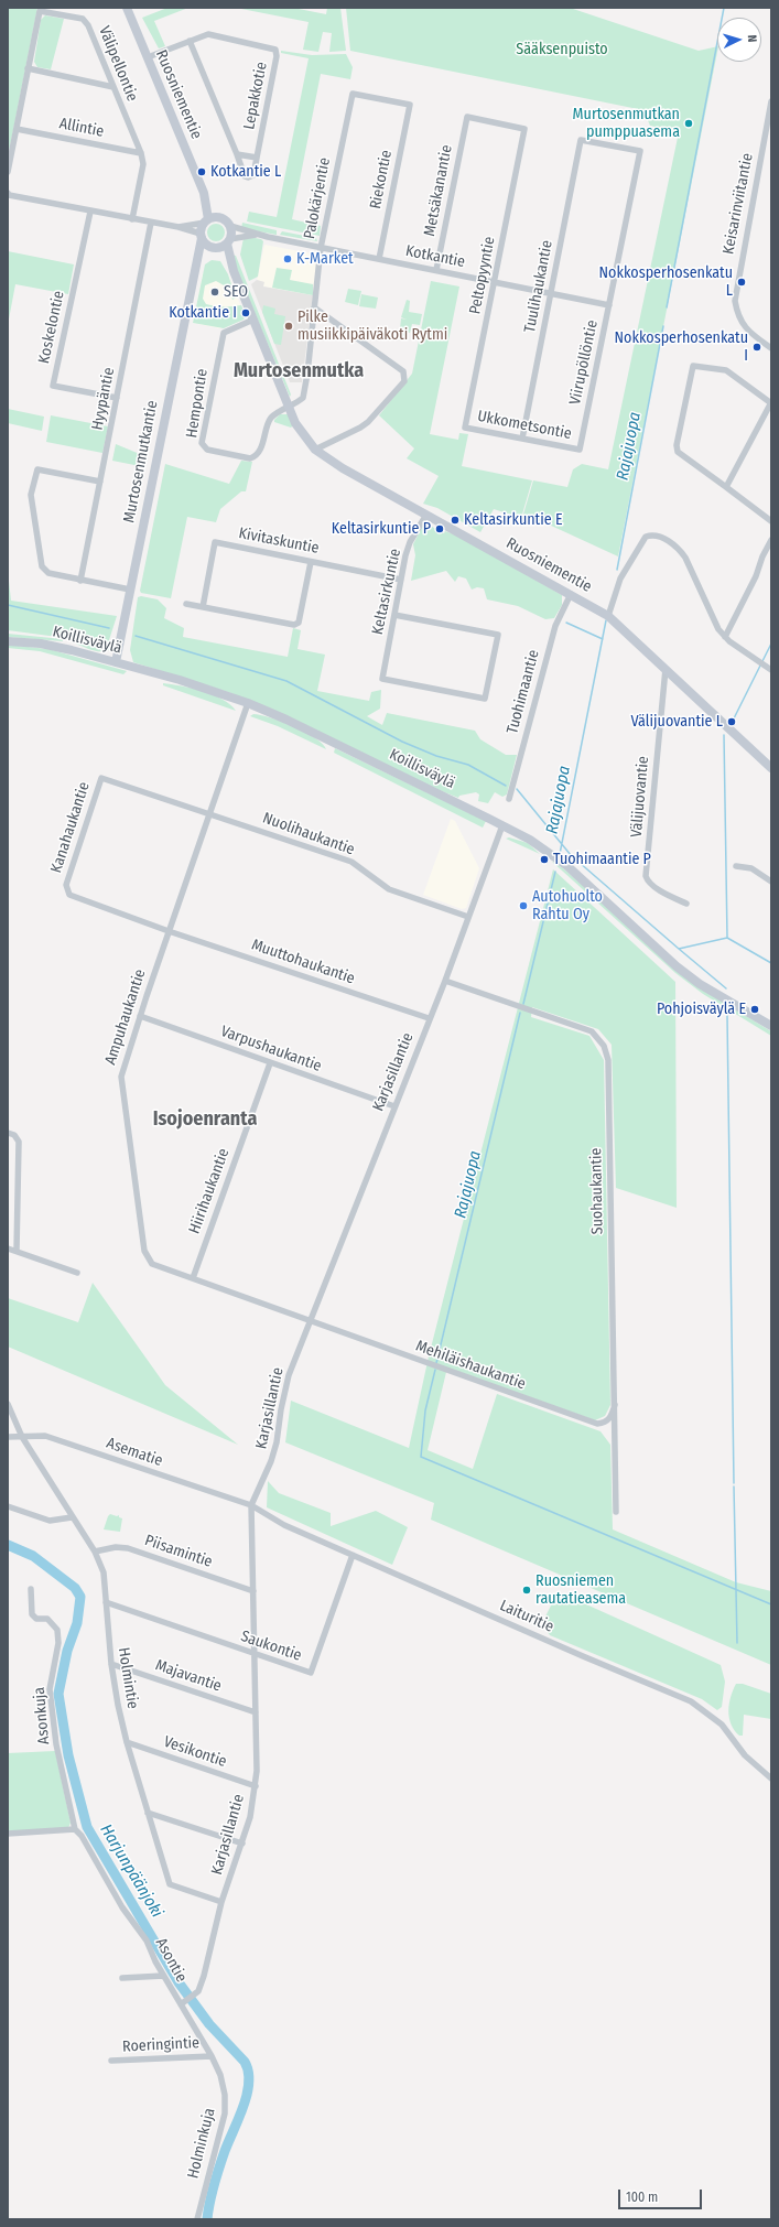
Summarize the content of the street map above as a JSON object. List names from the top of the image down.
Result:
{
  "streets": {
    "main road": ["Ruosniementie", "Murtosenmutkantie", "Koillisväylä"],
    "street": [
      "Välipellontie",
      "Lepakkotie",
      "Allintie",
      "Riekontie",
      "Metsäkanantie",
      "Palokärjentie",
      "Keisarinviitantie",
      "Kotkantie",
      "Peltopyyntie",
      "Tuulihaukantie",
      "Koskelontie",
      "Viirupöllöntie",
      "Hyypäntie",
      "Hempontie",
      "Ukkometsontie",
      "Kivitaskuntie",
      "Keltasirkuntie",
      "Tuohimaantie",
      "Välijuovantie",
      "Kanahaukantie",
      "Nuolihaukantie",
      "Muuttohaukantie",
      "Ampuhaukantie",
      "Varpushaukantie",
      "Karjasillantie",
      "Hiirihaukantie",
      "Suohaukantie",
      "Mehiläishaukantie",
      "Asematie",
      "Piisamintie",
      "Laituritie",
      "Saukontie",
      "Majavantie",
      "Holmintie",
      "Asonkuja",
      "Vesikontie",
      "Asontie",
      "Roeringintie",
      "Holminkuja"
    ]
  },
  "crossings": [
    ["Välipellontie", "Allintie"],
    ["Ruosniementie", "Lepakkotie"],
    ["Ruosniementie", "Palokärjentie"],
    ["Ruosniementie", "Kotkantie"],
    ["Ruosniementie", "Hempontie"],
    ["Ruosniementie", "Murtosenmutkantie"],
    ["Ruosniementie", "Keltasirkuntie"],
    ["Ruosniementie", "Tuohimaantie"],
    ["Ruosniementie", "Välijuovantie"],
    ["Riekontie", "Palokärjentie"],
    ["Riekontie", "Kotkantie"],
    ["Metsäkanantie", "Kotkantie"],
    ["Metsäkanantie", "Peltopyyntie"],
    ["Palokärjentie", "Kotkantie"],
    ["Palokärjentie", "Hempontie"],
    ["Kotkantie", "Peltopyyntie"],
    ["Kotkantie", "Tuulihaukantie"],
    ["Kotkantie", "Viirupöllöntie"],
    ["Kotkantie", "Murtosenmutkantie"],
    ["Peltopyyntie", "Ukkometsontie"],
    ["Tuulihaukantie", "Viirupöllöntie"],
    ["Tuulihaukantie", "Ukkometsontie"],
    ["Koskelontie", "Hyypäntie"],
    ["Viirupöllöntie", "Ukkometsontie"],
    ["Murtosenmutkantie", "Koillisväylä"],
    ["Kivitaskuntie", "Keltasirkuntie"],
    ["Koillisväylä", "Ampuhaukantie"],
    ["Koillisväylä", "Karjasillantie"],
    ["Kanahaukantie", "Nuolihaukantie"],
    ["Kanahaukantie", "Muuttohaukantie"],
    ["Kanahaukantie", "Ampuhaukantie"],
    ["Nuolihaukantie", "Ampuhaukantie"],
    ["Nuolihaukantie", "Karjasillantie"],
    ["Muuttohaukantie", "Ampuhaukantie"],
    ["Muuttohaukantie", "Karjasillantie"],
    ["Ampuhaukantie", "Varpushaukantie"],
    ["Ampuhaukantie", "Karjasillantie"],
    ["Ampuhaukantie", "Hiirihaukantie"],
    ["Ampuhaukantie", "Mehiläishaukantie"],
    ["Varpushaukantie", "Karjasillantie"],
    ["Varpushaukantie", "Hiirihaukantie"],
    ["Karjasillantie", "Suohaukantie"],
    ["Karjasillantie", "Mehiläishaukantie"],
    ["Karjasillantie", "Asematie"],
    ["Karjasillantie", "Piisamintie"],
    ["Karjasillantie", "Laituritie"],
    ["Karjasillantie", "Saukontie"],
    ["Karjasillantie", "Majavantie"],
    ["Karjasillantie", "Holmintie"],
    ["Karjasillantie", "Vesikontie"],
    ["Karjasillantie", "Asontie"],
    ["Karjasillantie", "Holminkuja"],
    ["Suohaukantie", "Mehiläishaukantie"],
    ["Asematie", "Laituritie"],
    ["Asematie", "Holmintie"],
    ["Piisamintie", "Holmintie"],
    ["Laituritie", "Saukontie"],
    ["Saukontie", "Holmintie"],
    ["Majavantie", "Holmintie"],
    ["Holmintie", "Vesikontie"],
    ["Asonkuja", "Asontie"],
    ["Asontie", "Holminkuja"],
    ["Roeringintie", "Holminkuja"]
  ],
  "districts": ["Murtosenmutka", "Isojoenranta"],
  "water": ["Rajajuopa", "Harjunpäänjoki"],
  "parks": ["Sääksenpuisto"],
  "places": [
    "Murtosenmutkan pumppuasema",
    "Kotkantie L",
    "K-Market",
    "Nokkosperhosenkatu L",
    "SEO",
    "Kotkantie I",
    "Pilke musiikkipäiväkoti Rytmi",
    "Nokkosperhosenkatu I",
    "Keltasirkuntie E",
    "Keltasirkuntie P",
    "Välijuovantie L",
    "Tuohimaantie P",
    "Autohuolto Rahtu Oy",
    "Pohjoisväylä E",
    "Ruosniemen rautatieasema"
  ],
  "scale_bar": "100 m",
  "north": "right"
}
